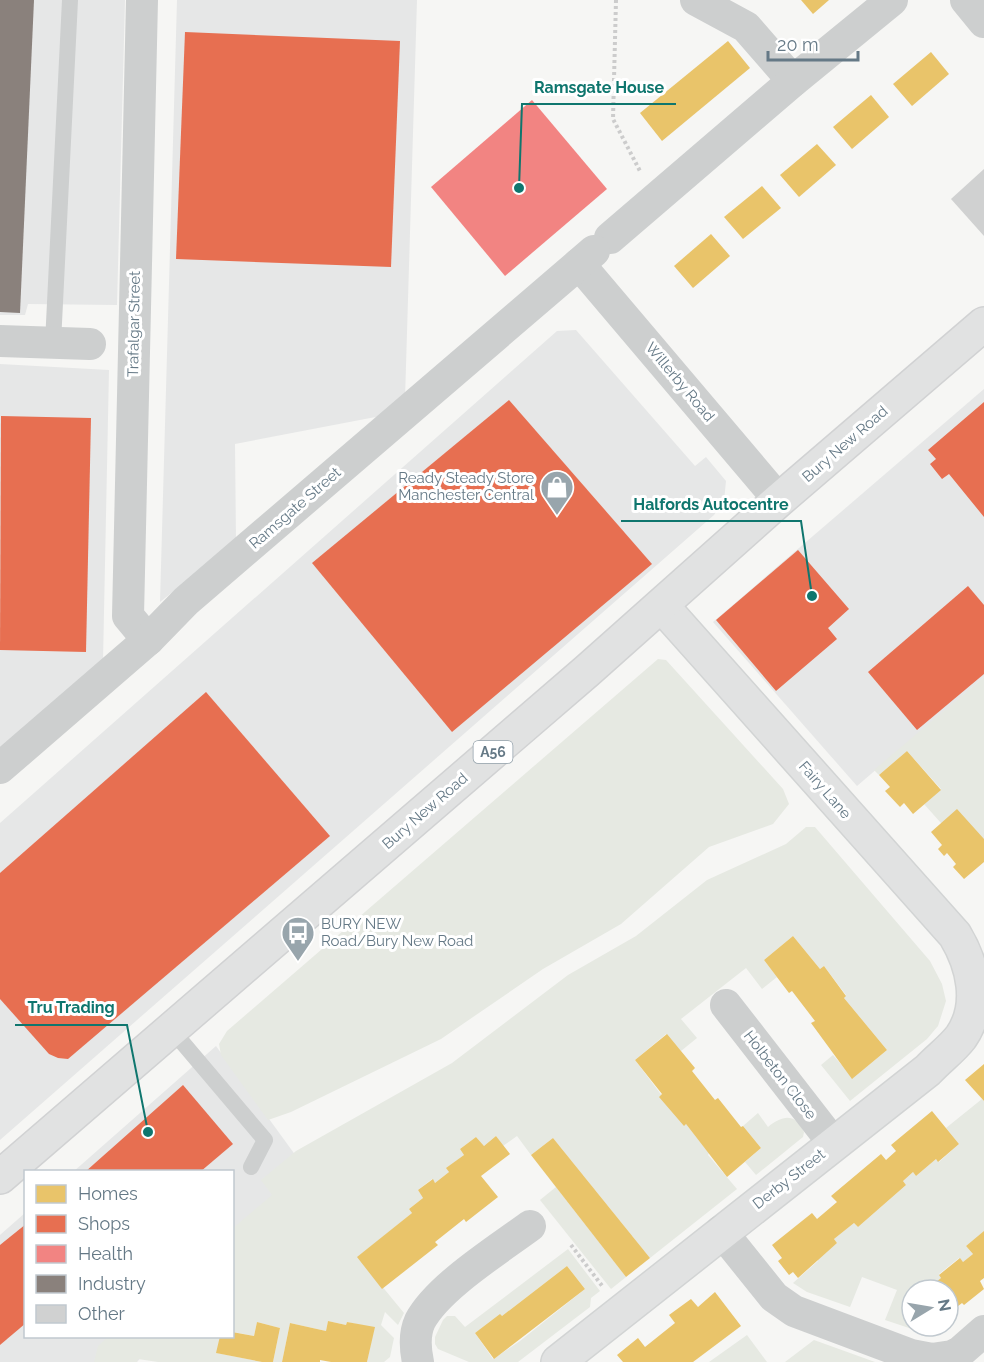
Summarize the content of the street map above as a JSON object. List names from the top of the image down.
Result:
{
  "streets": {
    "main road": [
      "Bury New Road",
      "A56",
      "Fairy Lane",
      "Derby Street"
    ],
    "street": [
      "Trafalgar Street",
      "Willerby Road",
      "Ramsgate Street",
      "Holbeton Close"
    ]
  },
  "crossings": [
    ["Trafalgar Street", "Ramsgate Street"],
    ["Willerby Road", "Bury New Road"],
    ["Willerby Road", "Ramsgate Street"],
    ["Bury New Road", "Fairy Lane"],
    ["Fairy Lane", "Derby Street"],
    ["Holbeton Close", "Derby Street"]
  ],
  "places": {
    "other": ["Ramsgate House", "Halfords Autocentre", "Tru Trading"],
    "shop": ["Ready Steady Store Manchester Central"],
    "bus stop": ["BURY NEW Road/Bury New Road"]
  },
  "legend": [
    "Homes",
    "Shops",
    "Health",
    "Industry",
    "Other"
  ],
  "scale_bar": "20 m",
  "north": "right"
}
